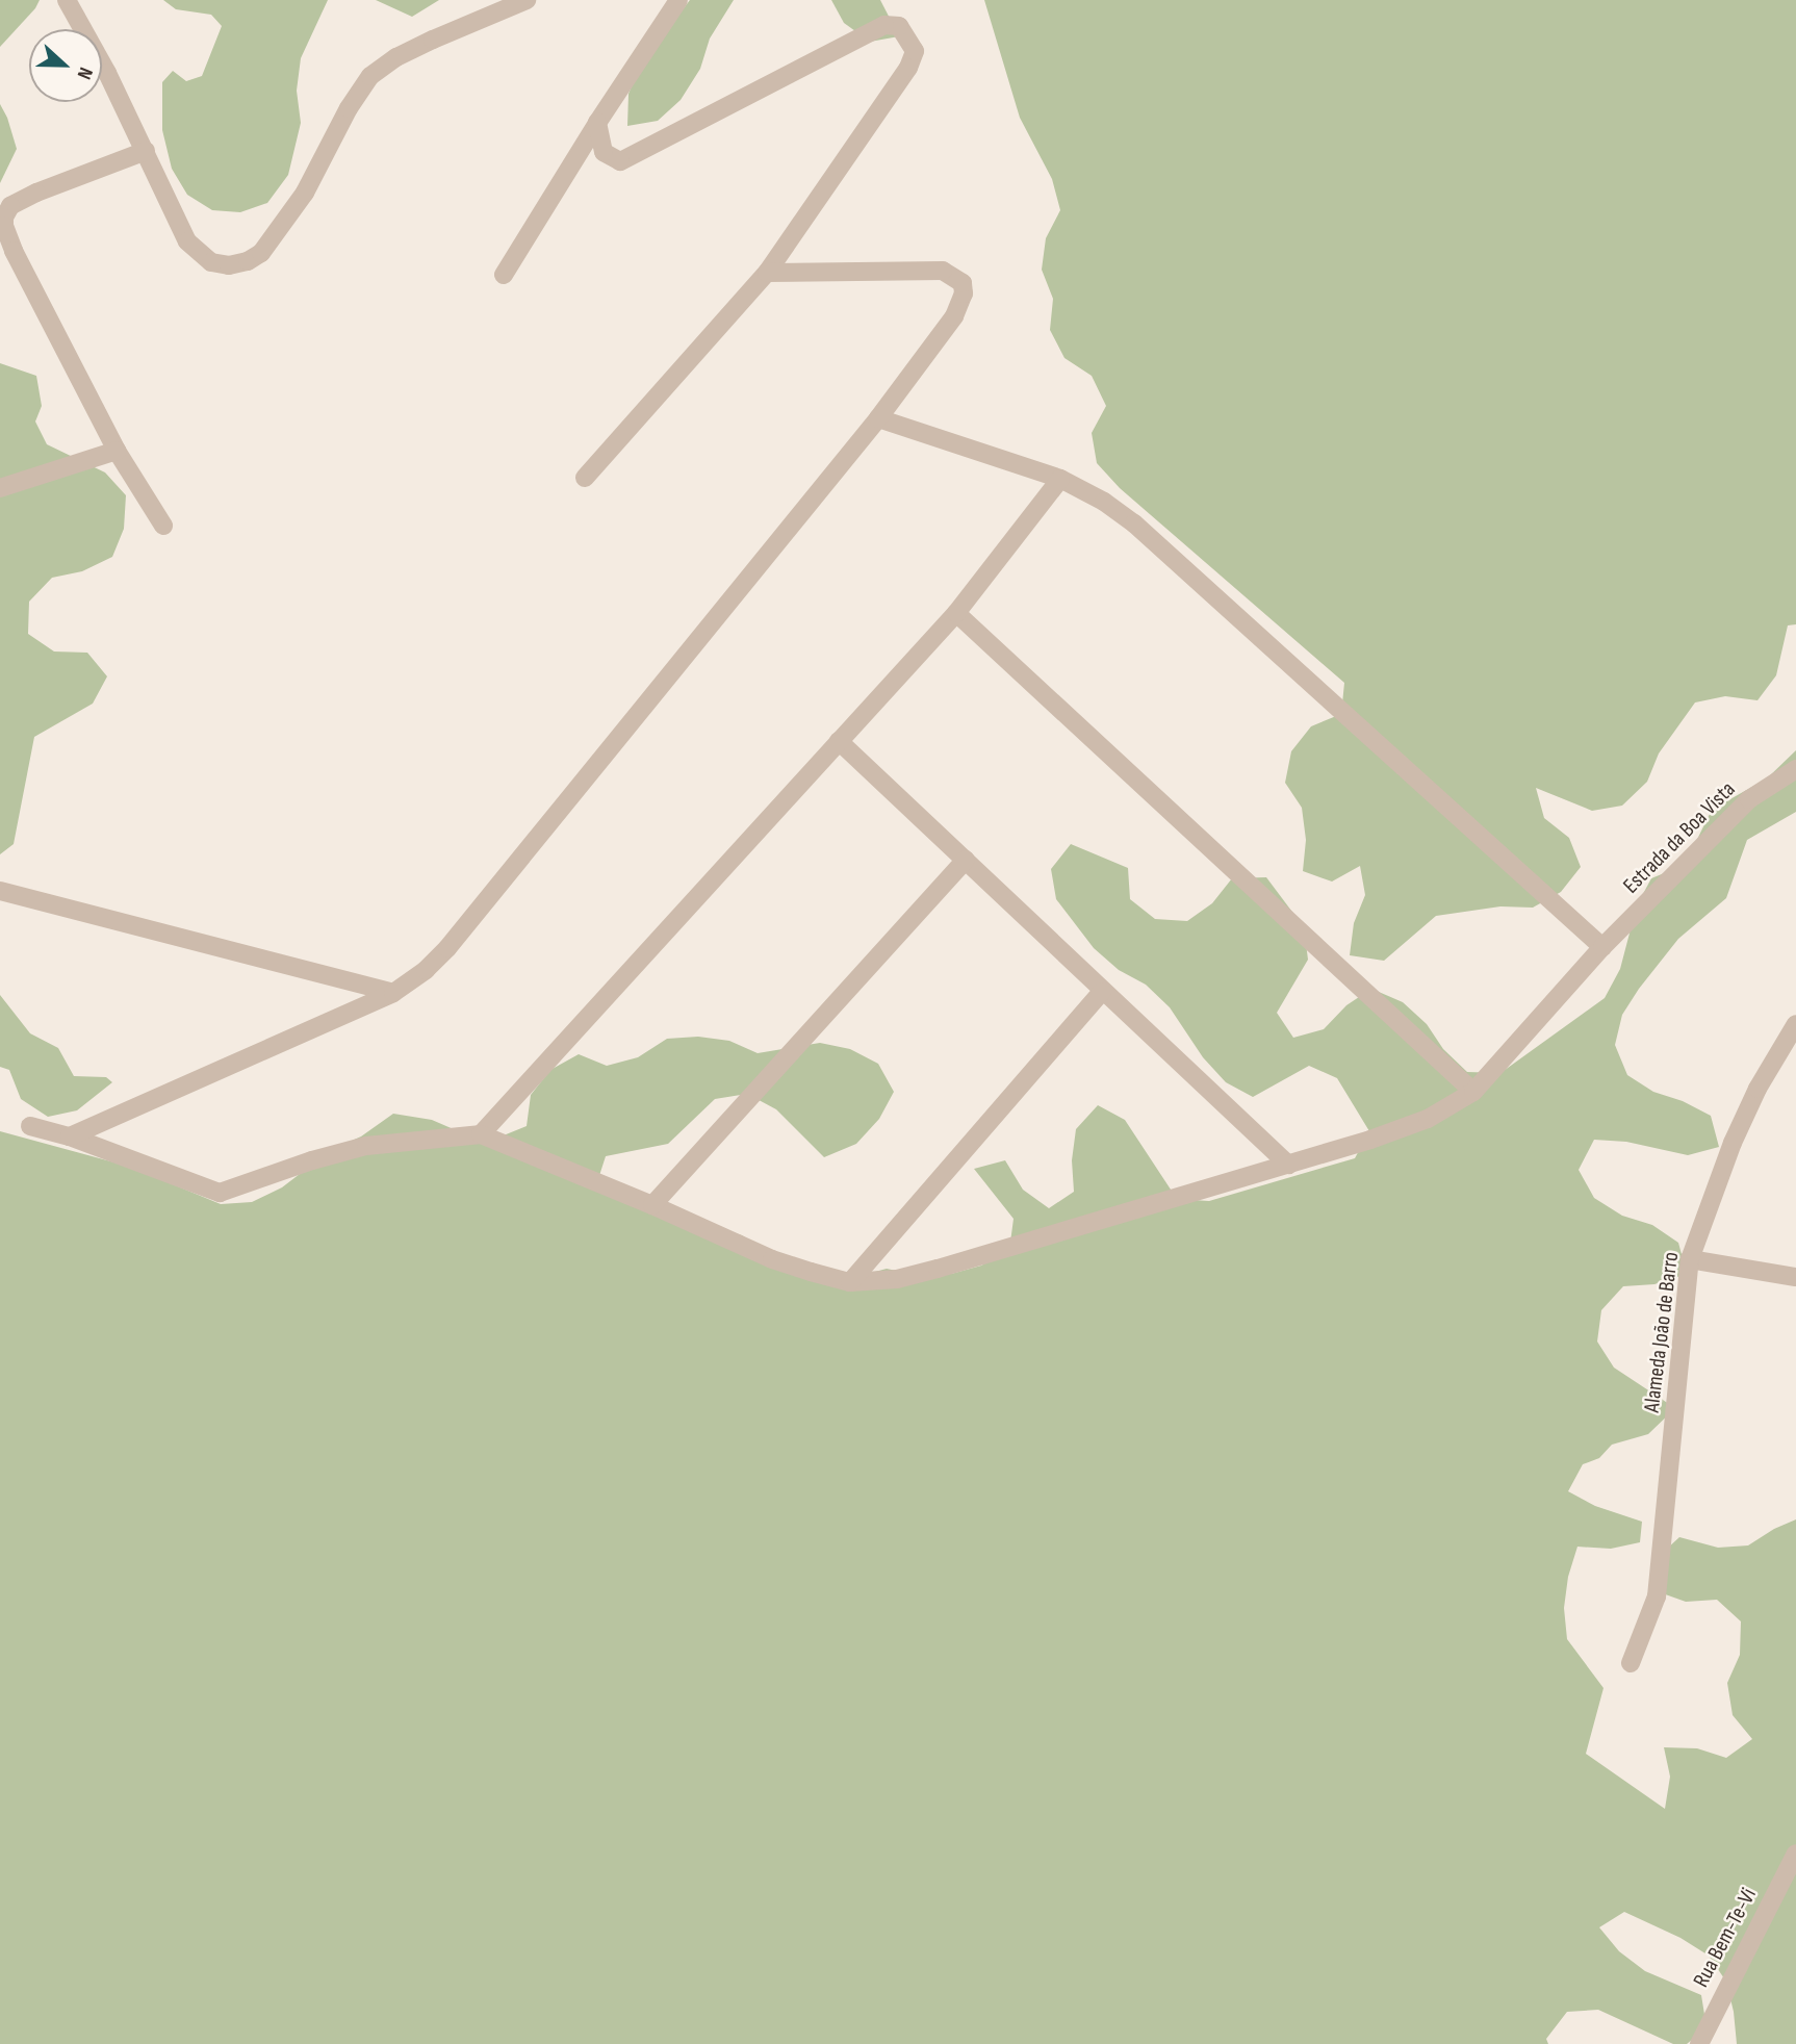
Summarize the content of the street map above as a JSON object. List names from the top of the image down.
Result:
{
  "streets": {
    "street": ["Estrada da Boa Vista", "Alameda João de Barro", "Rua Bem-Te-Vi"]
  },
  "north": "right"
}
